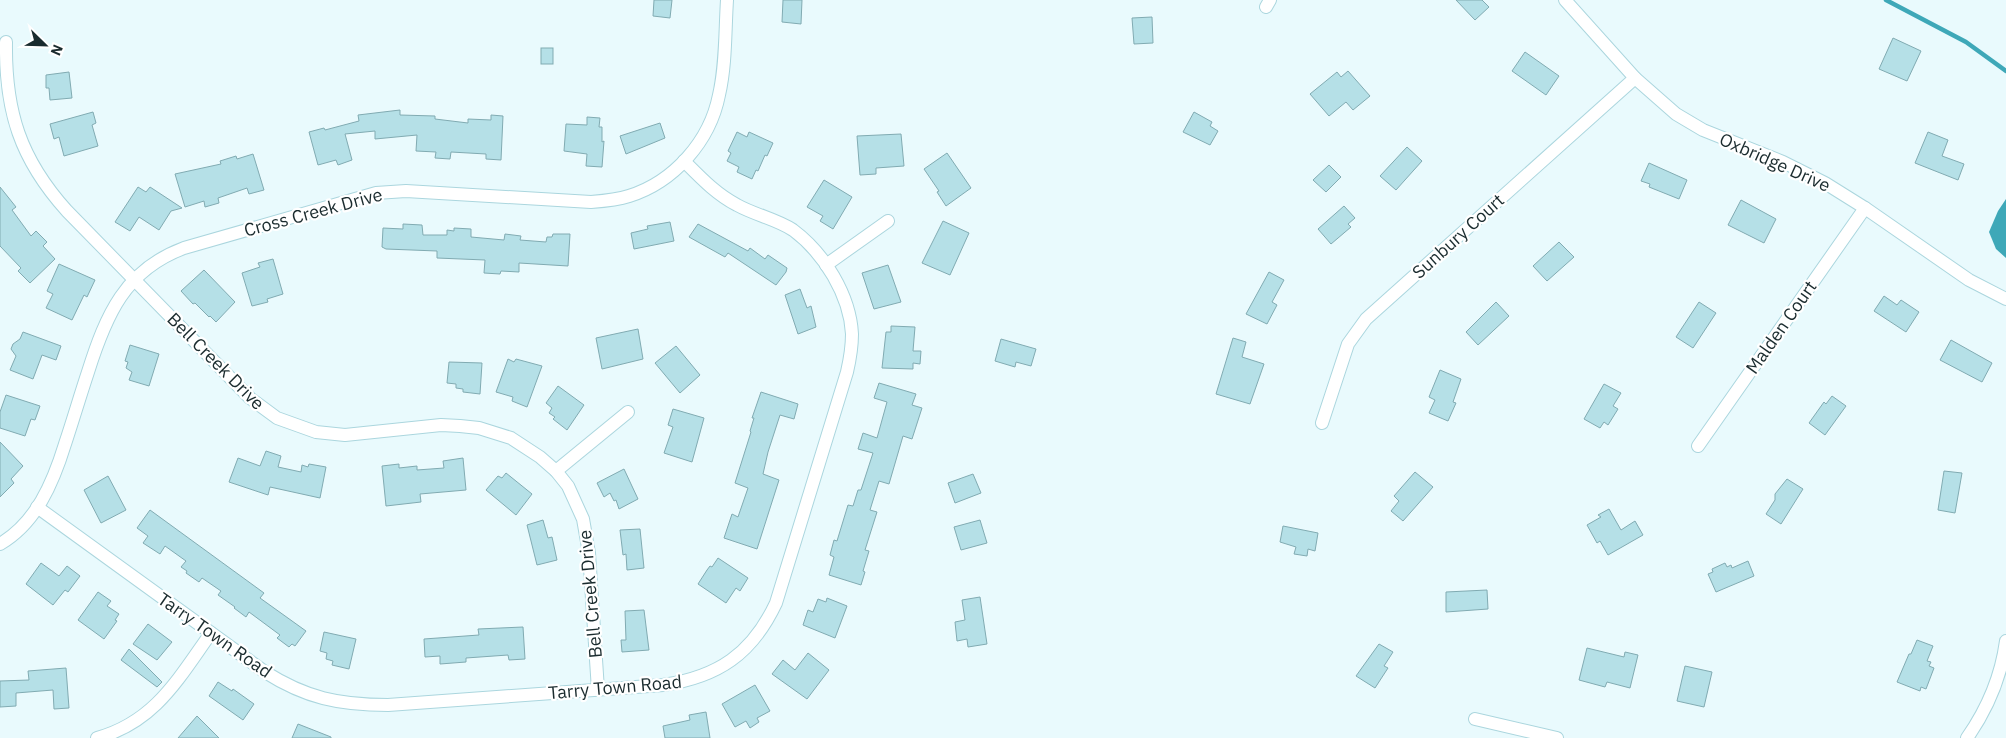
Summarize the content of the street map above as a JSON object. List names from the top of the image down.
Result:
{
  "streets": {
    "street": [
      "Oxbridge Drive",
      "Cross Creek Drive",
      "Sunbury Court",
      "Malden Court",
      "Bell Creek Drive",
      "Tarry Town Road"
    ]
  },
  "crossings": [
    ["Oxbridge Drive", "Sunbury Court"],
    ["Oxbridge Drive", "Malden Court"],
    ["Cross Creek Drive", "Bell Creek Drive"],
    ["Cross Creek Drive", "Tarry Town Road"],
    ["Bell Creek Drive", "Tarry Town Road"]
  ],
  "north": "bottom right"
}
